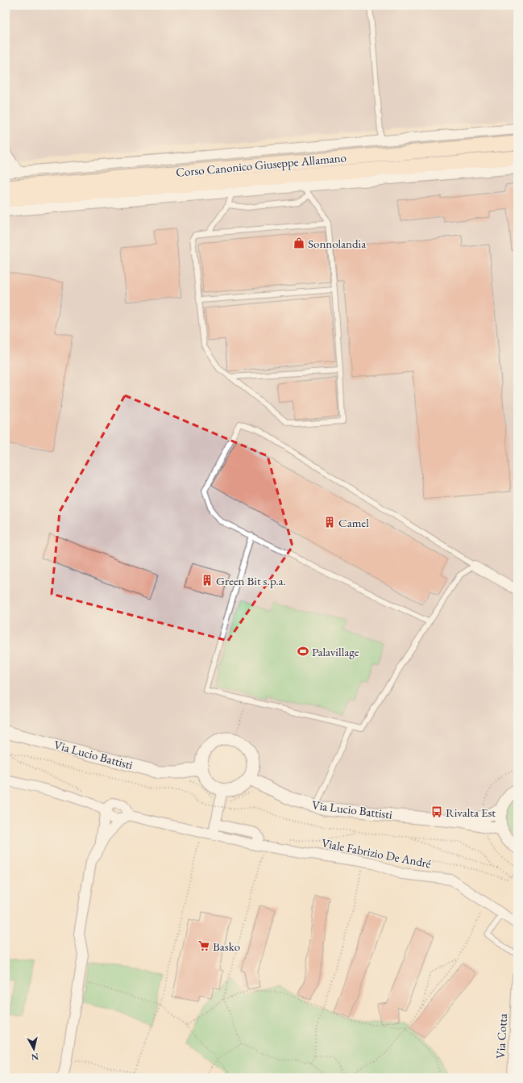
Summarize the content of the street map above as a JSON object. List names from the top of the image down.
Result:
{
  "streets": {
    "main road": ["Corso Canonico Giuseppe Allamano"],
    "street": ["Via Lucio Battisti", "Viale Fabrizio De André", "Via Cotta"]
  },
  "places": {
    "shop": ["Sonnolandia"],
    "building": ["Camel", "Green Bit s.p.a."],
    "sports": ["Palavillage"],
    "bus stop": ["Rivalta Est"],
    "supermarket": ["Basko"]
  },
  "north": "bottom"
}
